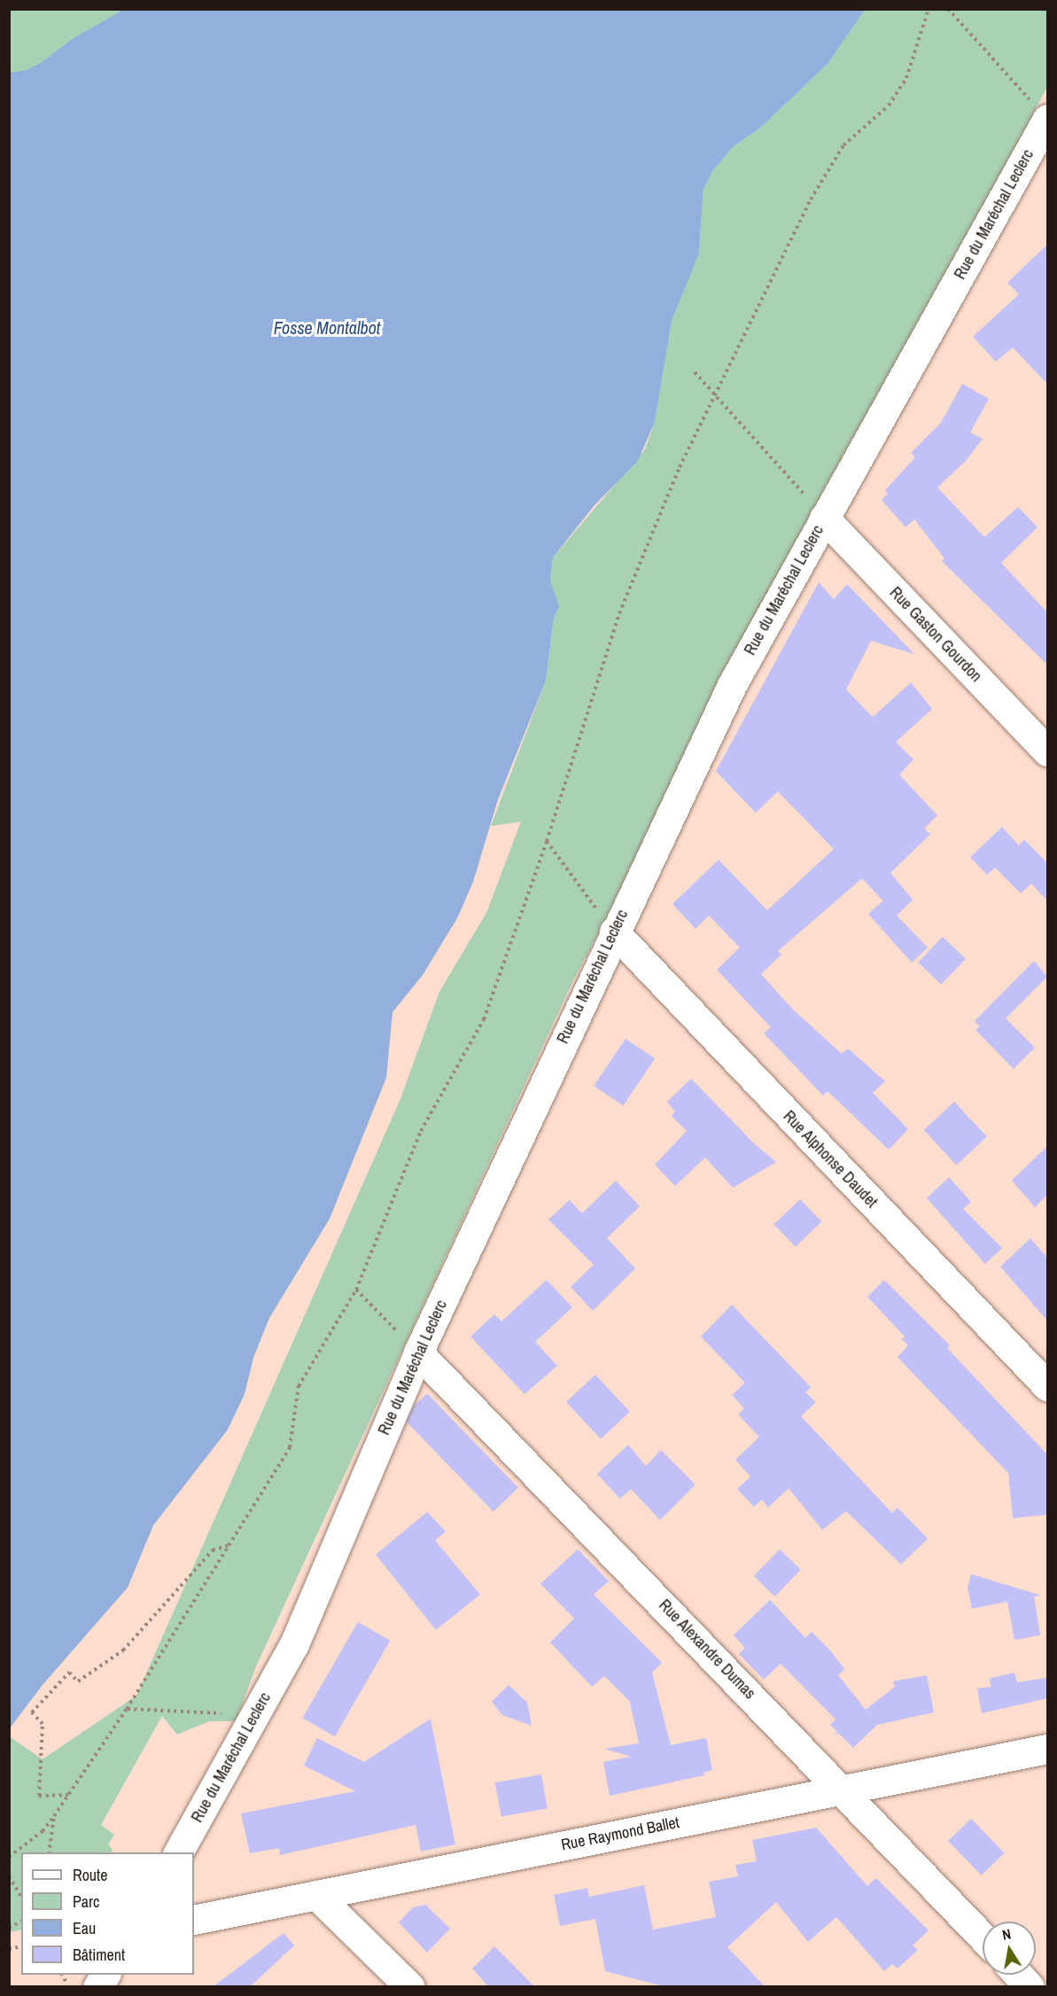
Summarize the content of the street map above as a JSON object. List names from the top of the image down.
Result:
{
  "streets": {
    "street": [
      "Rue du Maréchal Leclerc",
      "Rue Gaston Gourdon",
      "Rue Alphonse Daudet",
      "Rue Alexandre Dumas",
      "Rue Raymond Ballet"
    ]
  },
  "crossings": [
    ["Rue du Maréchal Leclerc", "Rue Gaston Gourdon"],
    ["Rue du Maréchal Leclerc", "Rue Alphonse Daudet"],
    ["Rue du Maréchal Leclerc", "Rue Alexandre Dumas"],
    ["Rue Alexandre Dumas", "Rue Raymond Ballet"]
  ],
  "water": ["Fosse Montalbot"],
  "legend": [
    "Route",
    "Parc",
    "Eau",
    "Bâtiment"
  ],
  "north": "top"
}
